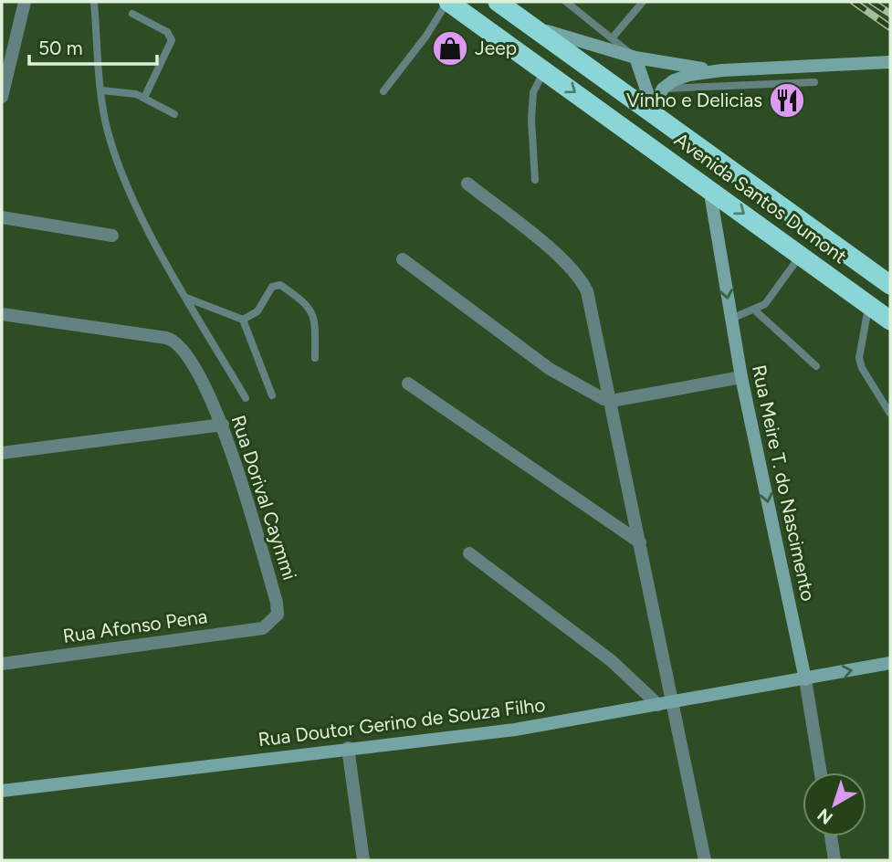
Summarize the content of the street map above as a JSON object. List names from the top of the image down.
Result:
{
  "streets": {
    "highway": ["Avenida Santos Dumont"],
    "main road": ["Rua Meire T. do Nascimento", "Rua Doutor Gerino de Souza Filho"],
    "street": ["Rua Dorival Caymmi", "Rua Afonso Pena"]
  },
  "crossings": [
    ["Avenida Santos Dumont", "Rua Meire T. do Nascimento"],
    ["Rua Meire T. do Nascimento", "Rua Doutor Gerino de Souza Filho"],
    ["Rua Dorival Caymmi", "Rua Afonso Pena"]
  ],
  "one_way": ["Rua Meire T. do Nascimento"],
  "places": {
    "shop": ["Jeep"],
    "restaurant": ["Vinho e Delicias"]
  },
  "scale_bar": "50 m",
  "north": "bottom left"
}
